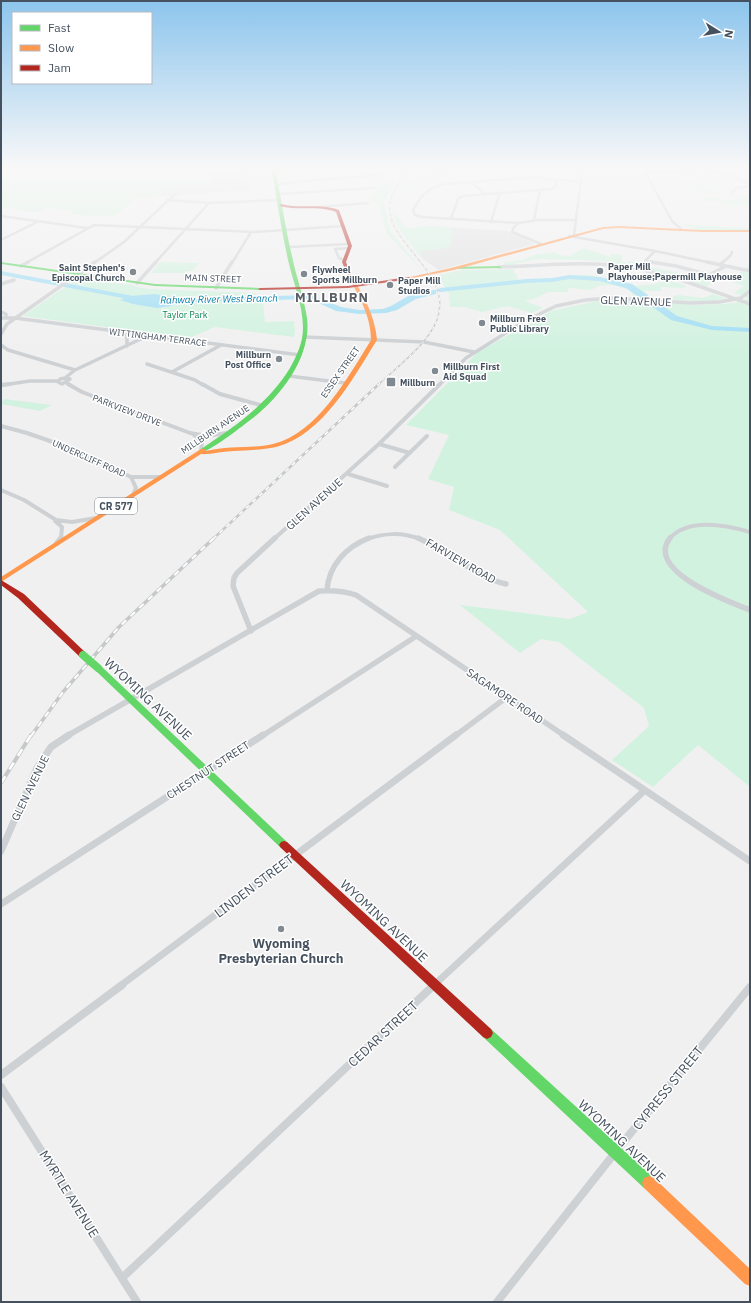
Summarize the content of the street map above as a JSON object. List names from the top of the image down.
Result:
{
  "streets": {
    "main road": [
      "MAIN STREET",
      "ESSEX STREET",
      "MILLBURN AVENUE",
      "CR 577",
      "WYOMING AVENUE"
    ],
    "street": [
      "GLEN AVENUE",
      "WITTINGHAM TERRACE",
      "PARKVIEW DRIVE",
      "UNDERCLIFF ROAD",
      "FARVIEW ROAD",
      "SAGAMORE ROAD",
      "CHESTNUT STREET",
      "LINDEN STREET",
      "CEDAR STREET",
      "CYPRESS STREET",
      "MYRTLE AVENUE"
    ]
  },
  "crossings": [
    ["MAIN STREET", "ESSEX STREET"],
    ["MAIN STREET", "MILLBURN AVENUE"],
    ["GLEN AVENUE", "SAGAMORE ROAD"],
    ["GLEN AVENUE", "WYOMING AVENUE"],
    ["WITTINGHAM TERRACE", "MILLBURN AVENUE"],
    ["ESSEX STREET", "MILLBURN AVENUE"],
    ["PARKVIEW DRIVE", "MILLBURN AVENUE"],
    ["MILLBURN AVENUE", "UNDERCLIFF ROAD"],
    ["MILLBURN AVENUE", "WYOMING AVENUE"],
    ["FARVIEW ROAD", "SAGAMORE ROAD"],
    ["SAGAMORE ROAD", "CHESTNUT STREET"],
    ["SAGAMORE ROAD", "LINDEN STREET"],
    ["SAGAMORE ROAD", "CEDAR STREET"],
    ["WYOMING AVENUE", "CHESTNUT STREET"],
    ["WYOMING AVENUE", "LINDEN STREET"],
    ["WYOMING AVENUE", "CEDAR STREET"],
    ["WYOMING AVENUE", "CYPRESS STREET"],
    ["CEDAR STREET", "MYRTLE AVENUE"]
  ],
  "districts": ["MILLBURN"],
  "water": ["Rahway River West Branch"],
  "parks": ["Taylor Park"],
  "places": {
    "other": [
      "Paper Mill Playhouse;Papermill Playhouse",
      "Saint Stephen's Episcopal Church",
      "Flywheel Sports Millburn",
      "Paper Mill Studios",
      "Millburn Free Public Library",
      "Millburn Post Office",
      "Millburn First Aid Squad",
      "Wyoming Presbyterian Church"
    ],
    "transit": ["Millburn"]
  },
  "legend": ["Fast", "Slow", "Jam"],
  "north": "right"
}
